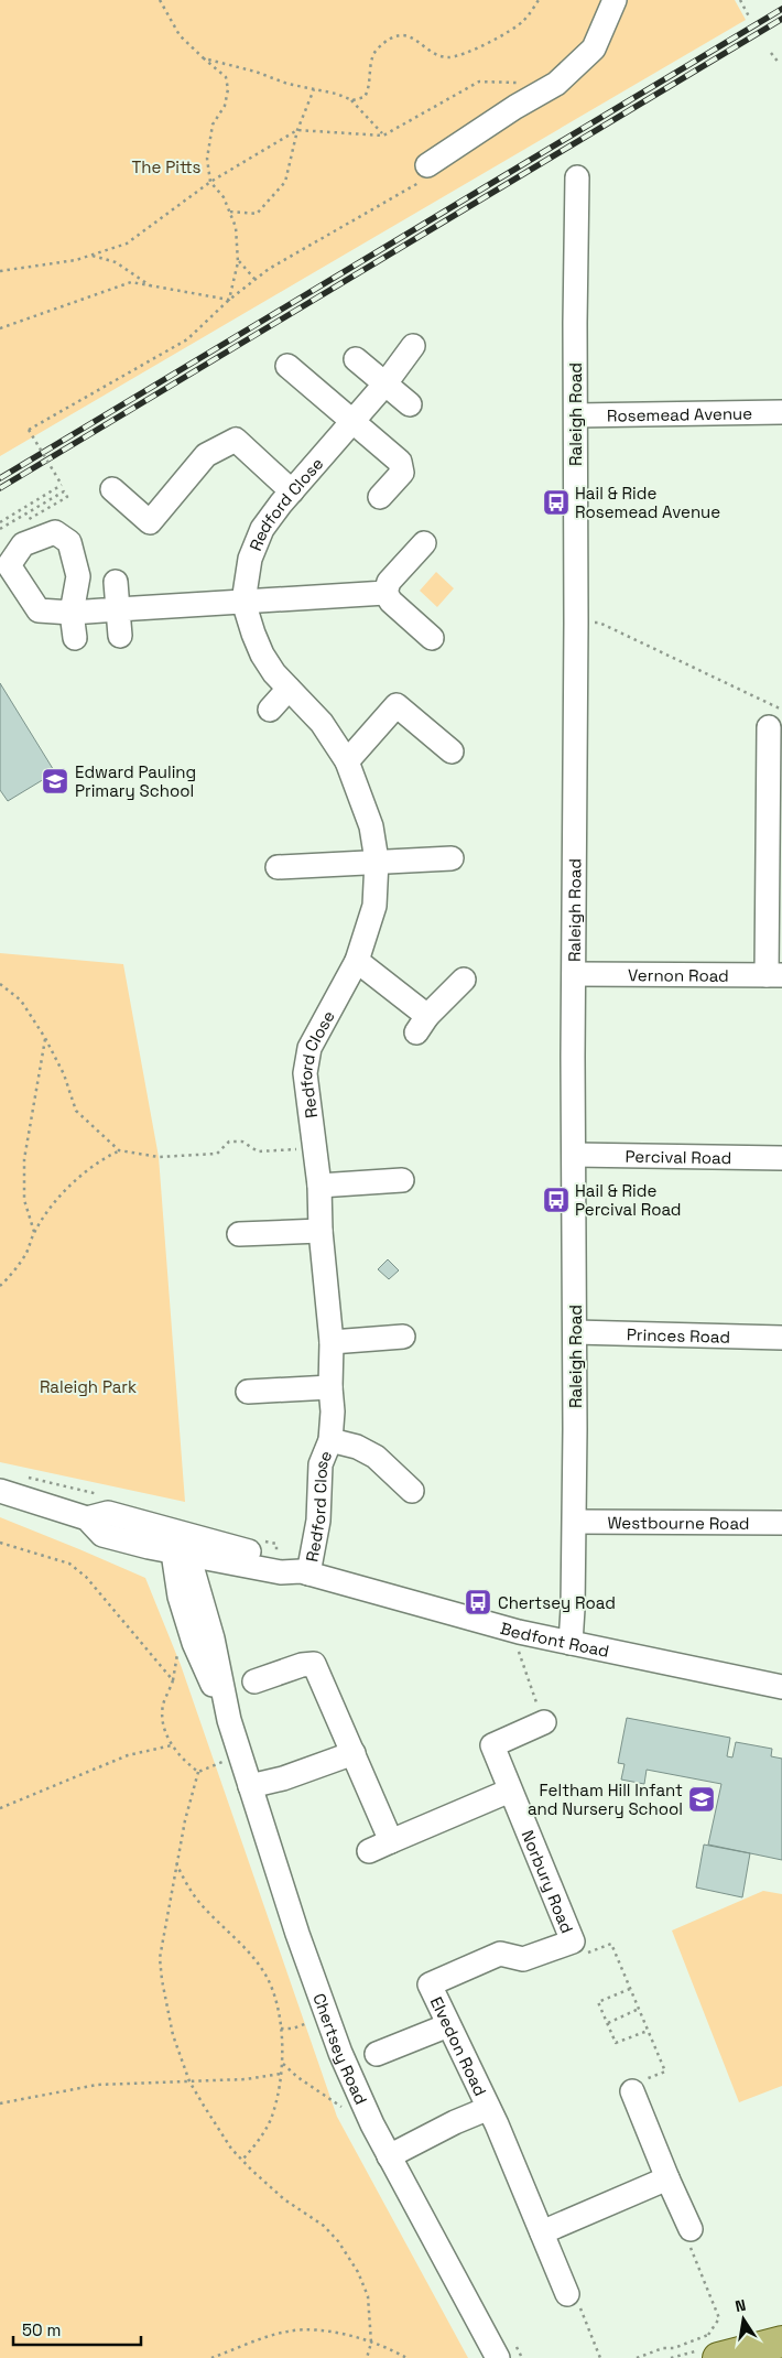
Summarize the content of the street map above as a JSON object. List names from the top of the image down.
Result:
{
  "streets": {
    "street": [
      "Raleigh Road",
      "Rosemead Avenue",
      "Redford Close",
      "Vernon Road",
      "Percival Road",
      "Princes Road",
      "Westbourne Road",
      "Bedfont Road",
      "Norbury Road",
      "Elvedon Road",
      "Chertsey Road"
    ]
  },
  "crossings": [
    ["Raleigh Road", "Rosemead Avenue"],
    ["Raleigh Road", "Vernon Road"],
    ["Raleigh Road", "Percival Road"],
    ["Raleigh Road", "Princes Road"],
    ["Raleigh Road", "Westbourne Road"],
    ["Raleigh Road", "Bedfont Road"],
    ["Redford Close", "Bedfont Road"],
    ["Bedfont Road", "Chertsey Road"],
    ["Norbury Road", "Elvedon Road"],
    ["Elvedon Road", "Chertsey Road"]
  ],
  "parks": ["The Pitts", "Raleigh Park"],
  "places": {
    "bus stop": ["Hail & Ride Rosemead Avenue", "Hail & Ride Percival Road", "Chertsey Road"],
    "school or university": ["Edward Pauling Primary School", "Feltham Hill Infant and Nursery School"]
  },
  "scale_bar": "50 m",
  "north": "top"
}
